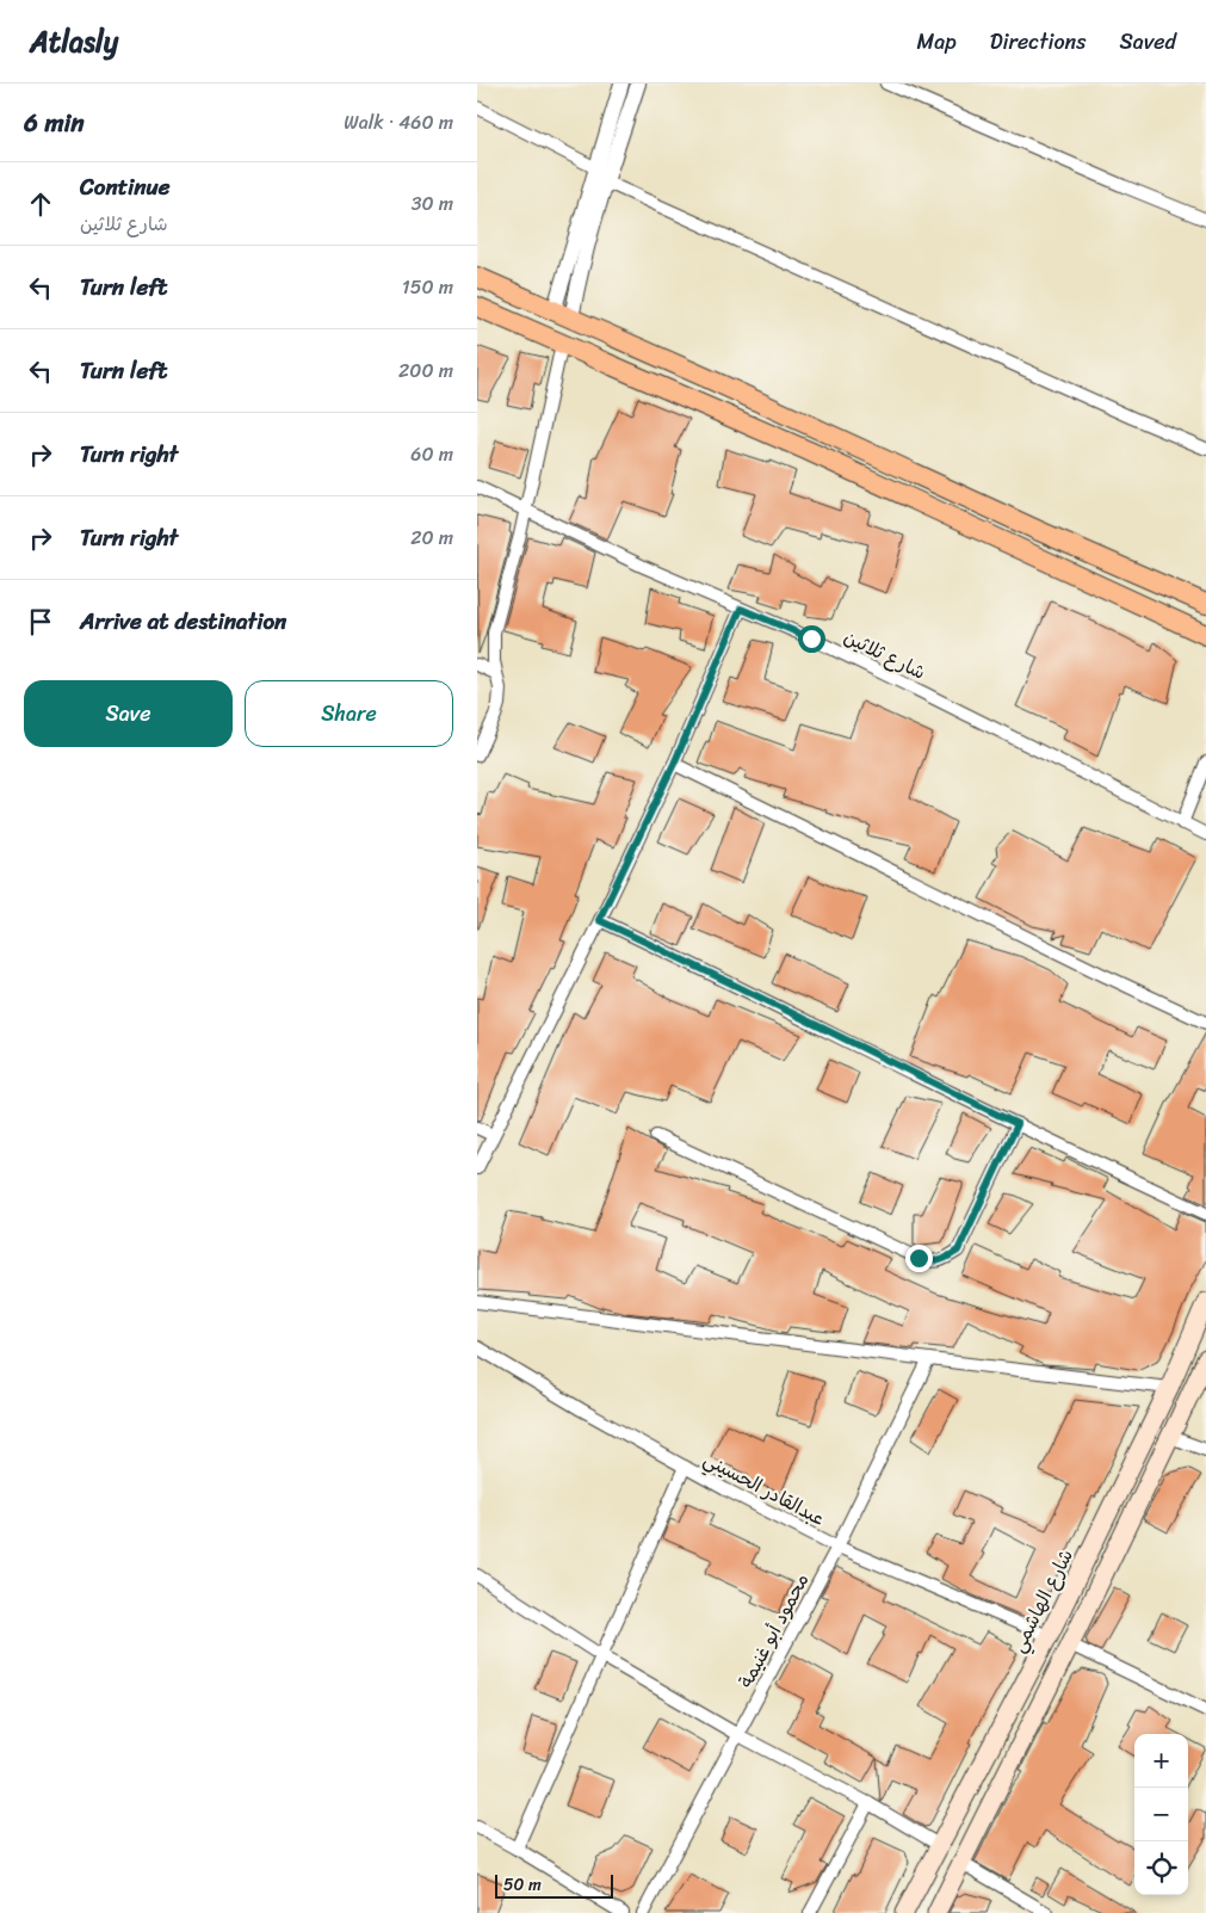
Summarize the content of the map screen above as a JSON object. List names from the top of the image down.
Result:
{
  "streets": {
    "main road": ["شارع الهاشمي"],
    "street": ["شارع ثلاثين", "عبدالقادر الحسيني", "محمود أبو غنيمة"]
  },
  "crossings": [
    ["عبدالقادر الحسيني", "شارع الهاشمي"],
    ["عبدالقادر الحسيني", "محمود أبو غنيمة"]
  ],
  "scale_bar": "50 m",
  "page": {
    "header": "Atlasly",
    "nav": ["Map", "Directions", "Saved"],
    "heading": ["6 min", "Walk · 460 m"],
    "list": [
      ["Continue", "شارع ثلاثين", "30 m"],
      ["Turn left", "150 m"],
      ["Turn left", "200 m"],
      ["Turn right", "60 m"],
      ["Turn right", "20 m"],
      "Arrive at destination"
    ],
    "buttons": ["Save", "Share"],
    "map_buttons": ["+", "−"],
    "scale": "50 m"
  }
}
